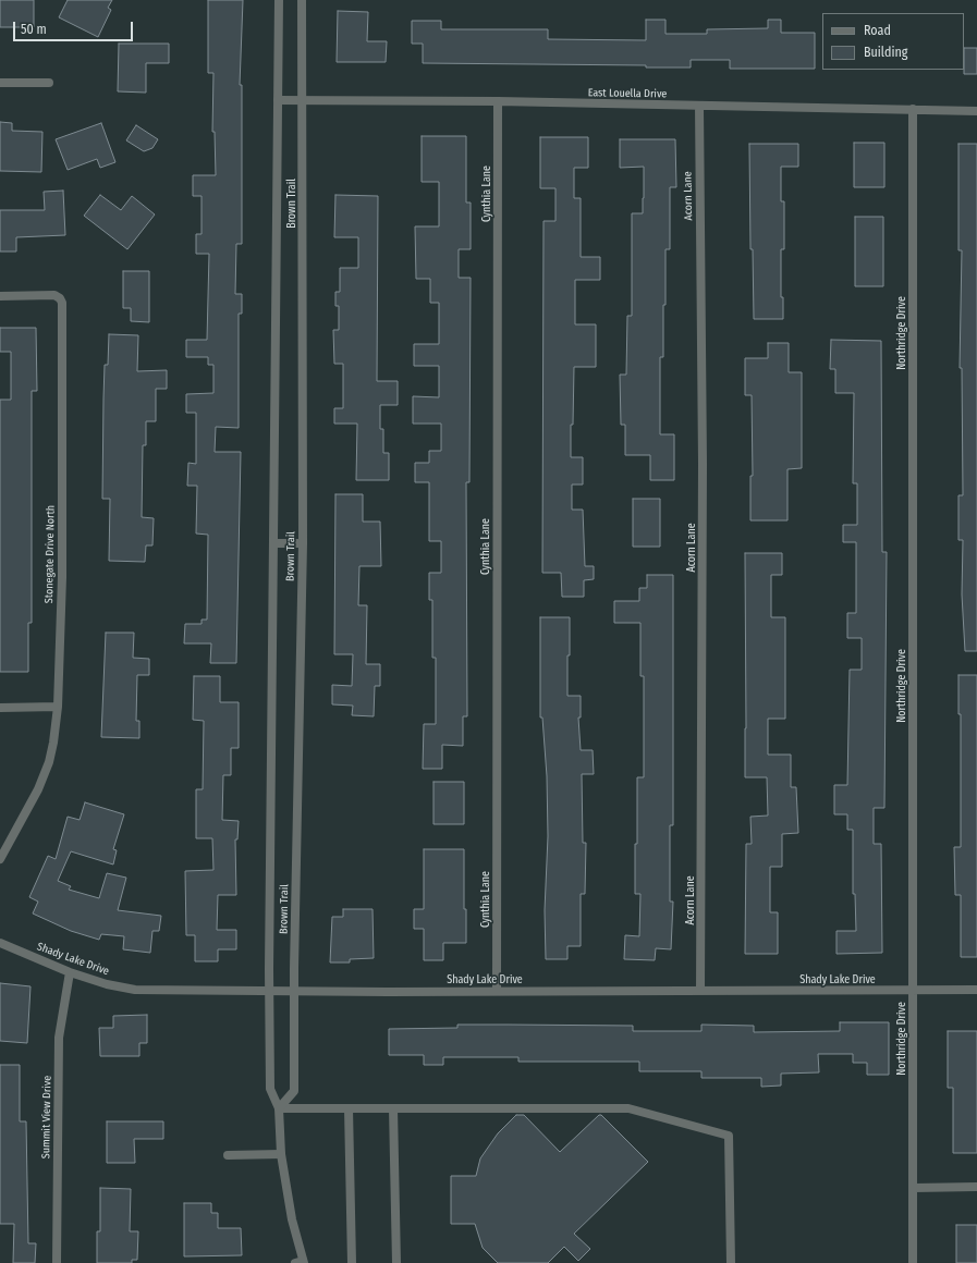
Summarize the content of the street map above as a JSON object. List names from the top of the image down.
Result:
{
  "streets": {
    "street": [
      "East Louella Drive",
      "Cynthia Lane",
      "Acorn Lane",
      "Brown Trail",
      "Northridge Drive",
      "Stonegate Drive North",
      "Shady Lake Drive",
      "Summit View Drive"
    ]
  },
  "crossings": [
    ["East Louella Drive", "Cynthia Lane"],
    ["East Louella Drive", "Acorn Lane"],
    ["East Louella Drive", "Brown Trail"],
    ["East Louella Drive", "Northridge Drive"],
    ["Cynthia Lane", "Shady Lake Drive"],
    ["Acorn Lane", "Shady Lake Drive"],
    ["Brown Trail", "Shady Lake Drive"],
    ["Northridge Drive", "Shady Lake Drive"],
    ["Shady Lake Drive", "Summit View Drive"]
  ],
  "legend": ["Road", "Building"],
  "scale_bar": "50 m"
}
